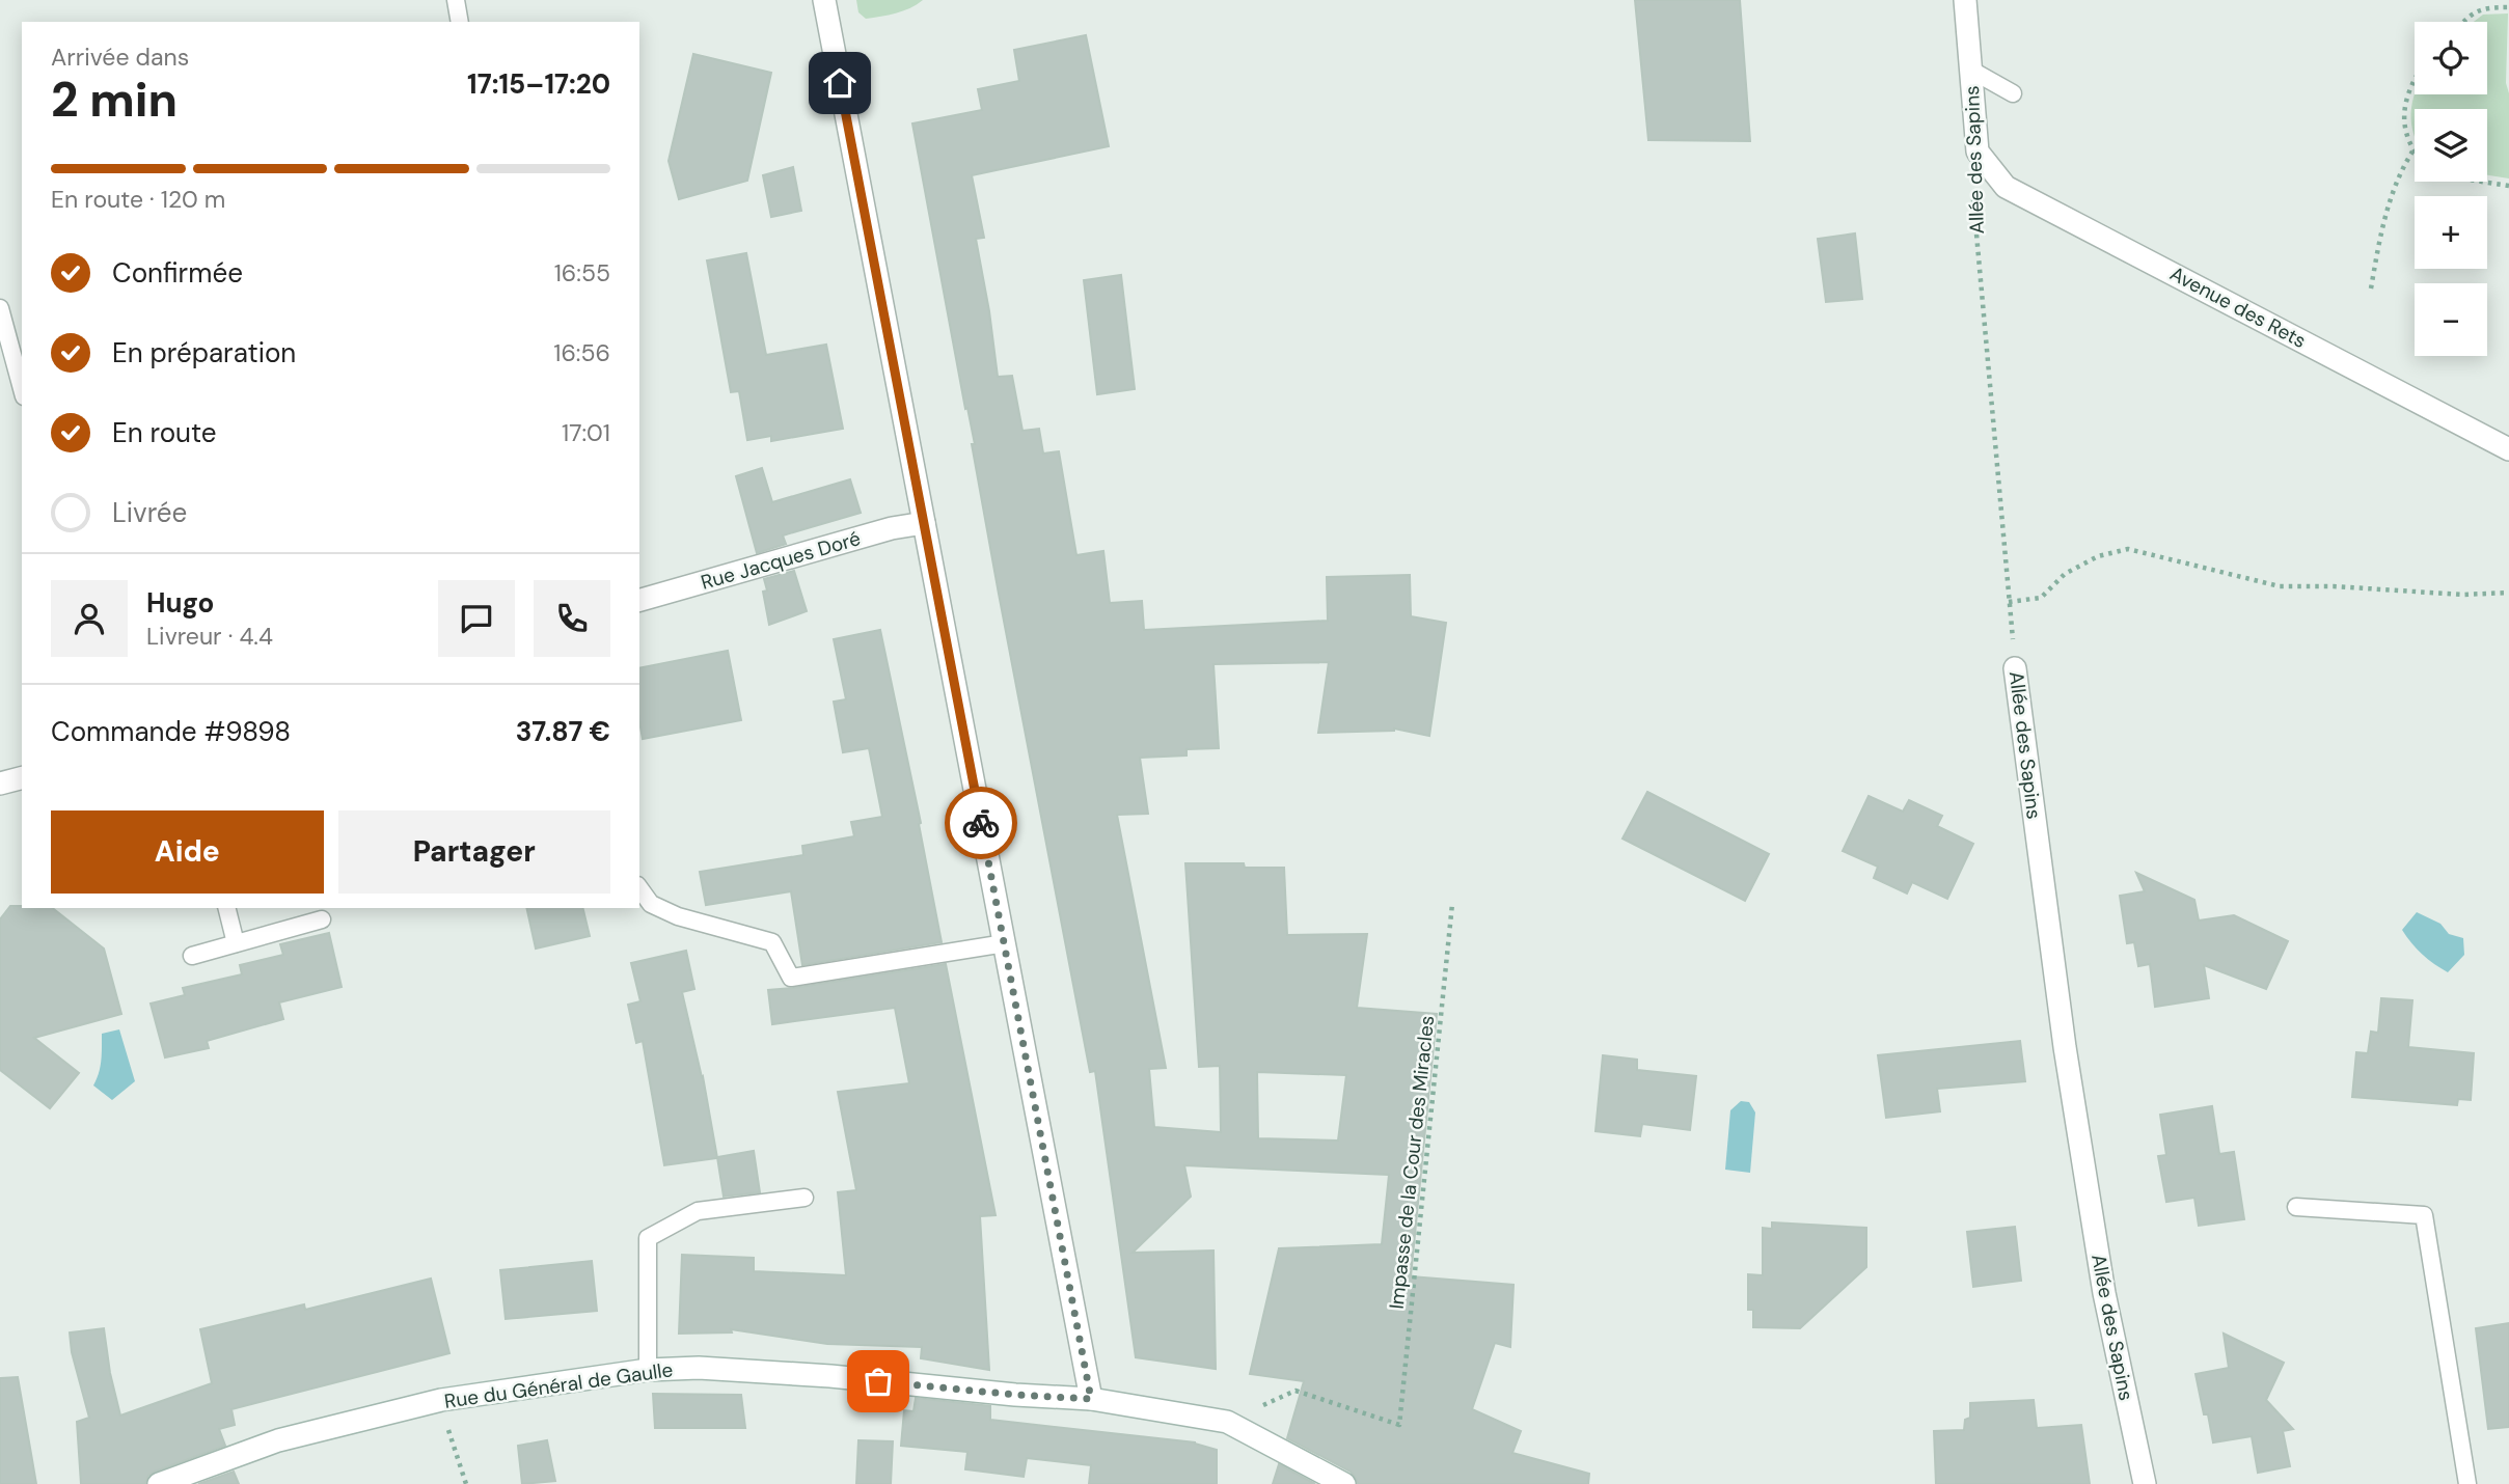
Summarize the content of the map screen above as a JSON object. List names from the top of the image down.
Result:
{
  "streets": {
    "street": [
      "Allée des Sapins",
      "Avenue des Rets",
      "Rue Jacques Doré",
      "Rue du Général de Gaulle"
    ],
    "path": ["Impasse de la Cour des Miracles"]
  },
  "crossings": [
    ["Allée des Sapins", "Avenue des Rets"],
    ["Impasse de la Cour des Miracles", "Rue du Général de Gaulle"]
  ],
  "page": {
    "map_buttons": ["+", "−"],
    "heading": ["2 min", "Arrivée dans", "17:15–17:20"],
    "panel": [
      "Hugo",
      "Livreur · 4.4",
      "Commande #9898",
      "37.87 €"
    ],
    "bar": "En route · 120 m",
    "list": [
      ["Confirmée", "16:55"],
      ["En préparation", "16:56"],
      ["En route", "17:01"],
      "Livrée"
    ],
    "buttons": ["Aide", "Partager"]
  }
}
